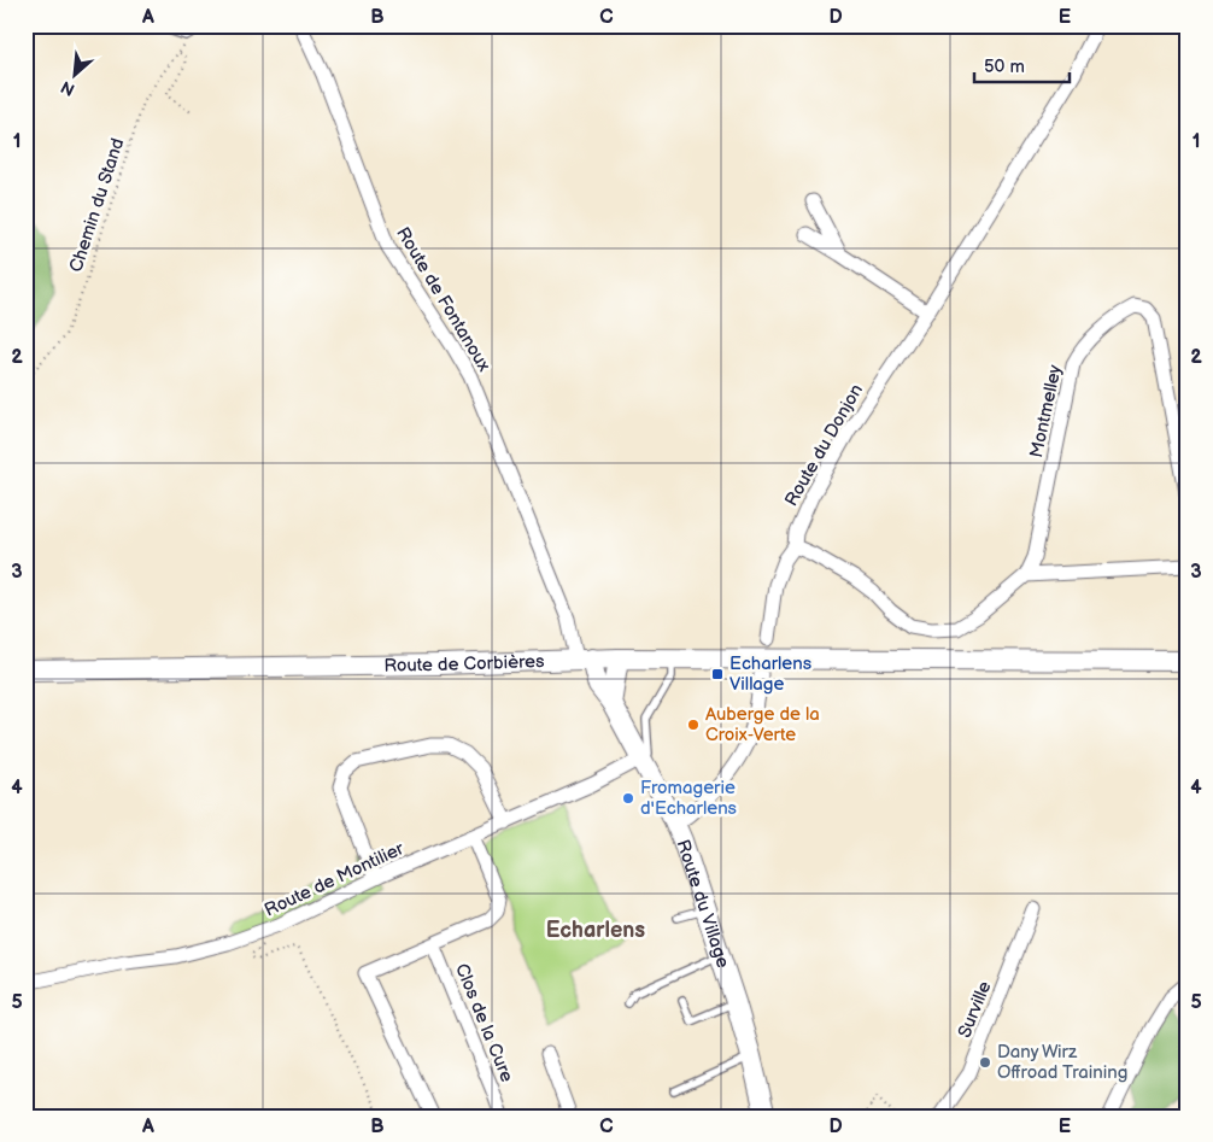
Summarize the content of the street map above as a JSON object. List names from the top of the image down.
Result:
{
  "streets": {
    "main road": ["Route de Corbières", "Route du Village"],
    "street": [
      "Route de Fontanoux",
      "Montmelley",
      "Route du Donjon",
      "Route de Montilier",
      "Surville",
      "Clos de la Cure"
    ],
    "path": ["Chemin du Stand"]
  },
  "crossings": [
    ["Route de Fontanoux", "Route de Corbières"],
    ["Route de Fontanoux", "Route du Village"],
    ["Montmelley", "Route du Donjon"],
    ["Route de Corbières", "Route du Village"],
    ["Route de Montilier", "Route du Village"]
  ],
  "districts": ["Echarlens"],
  "places": {
    "transit": ["Echarlens Village"],
    "other": ["Auberge de la Croix-Verte", "Fromagerie d'Echarlens", "Dany Wirz Offroad Training"]
  },
  "scale_bar": "50 m",
  "north": "bottom left",
  "grid": {
    "columns": [
      "A",
      "B",
      "C",
      "D",
      "E"
    ],
    "rows": [
      "1",
      "2",
      "3",
      "4",
      "5"
    ]
  }
}
